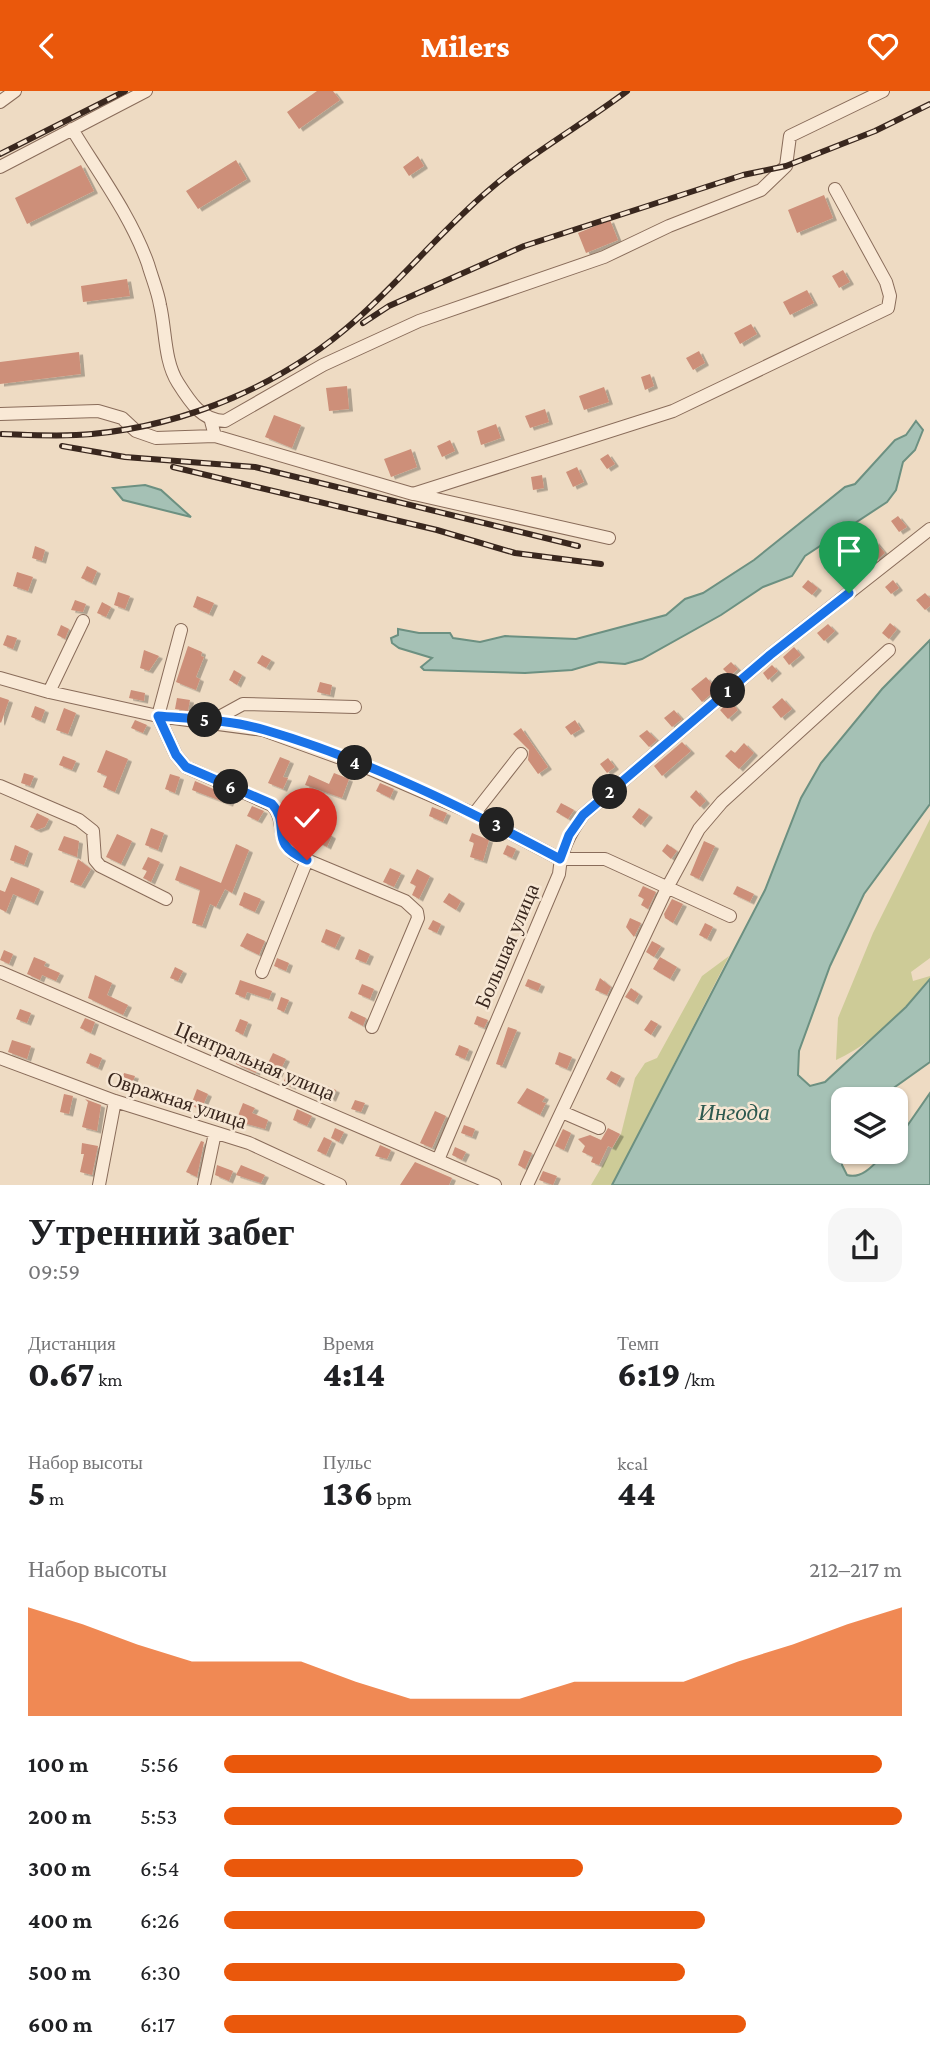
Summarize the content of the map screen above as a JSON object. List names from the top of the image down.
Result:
{
  "streets": {
    "street": ["Большая улица", "Центральная улица", "Овражная улица"]
  },
  "crossings": [
    ["Большая улица", "Центральная улица"]
  ],
  "water": ["Ингода"],
  "page": {
    "header": "Milers",
    "pins": [
      "1",
      "5",
      "4",
      "6",
      "2",
      "3"
    ],
    "heading": ["Утренний забег", "09:59"],
    "stats": [
      ["Дистанция", "0.67 km"],
      ["Время", "4:14"],
      ["Темп", "6:19 /km"],
      ["Набор высоты", "5 m"],
      ["Пульс", "136 bpm"],
      ["kcal", "44"]
    ],
    "chart": ["Набор высоты", "212–217 m"],
    "list": [
      {
        "name": "100 m",
        "note": "5:56"
      },
      {
        "name": "200 m",
        "note": "5:53"
      },
      {
        "name": "300 m",
        "note": "6:54"
      },
      {
        "name": "400 m",
        "note": "6:26"
      },
      {
        "name": "500 m",
        "note": "6:30"
      },
      {
        "name": "600 m",
        "note": "6:17"
      }
    ]
  }
}
